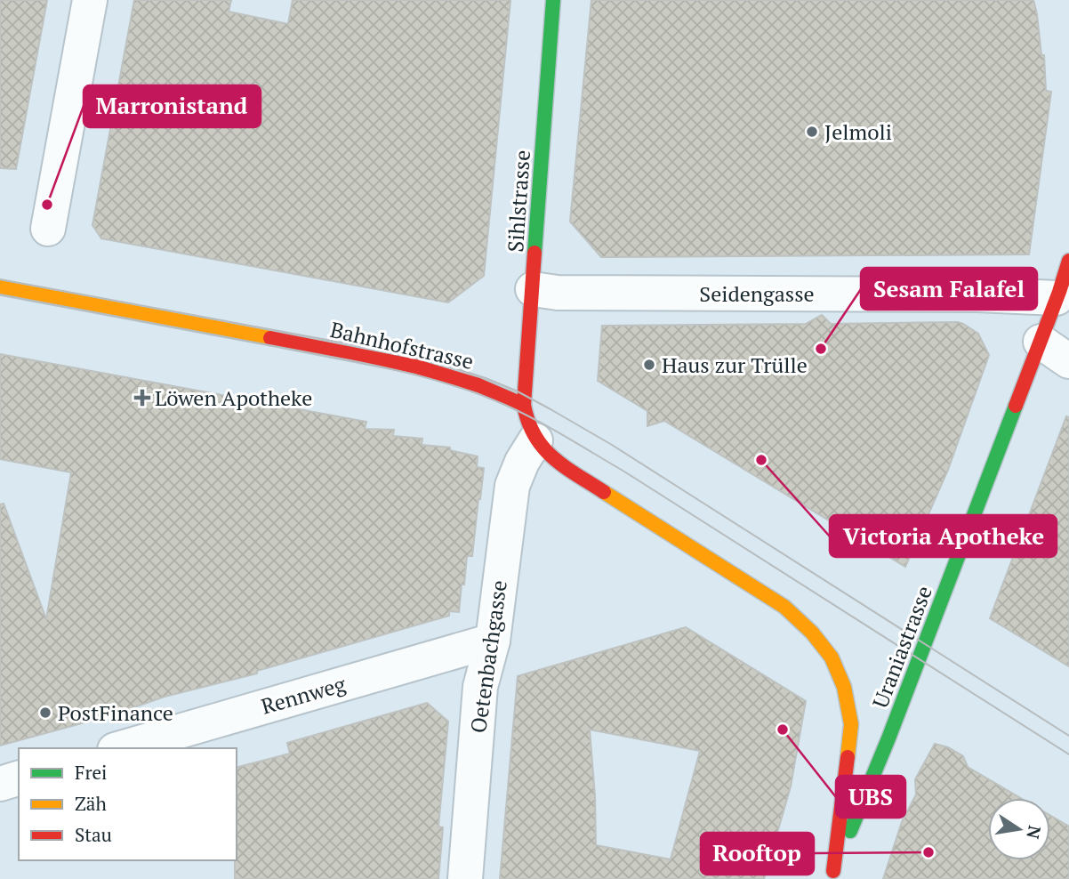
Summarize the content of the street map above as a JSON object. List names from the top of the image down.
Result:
{
  "streets": {
    "street": [
      "Sihlstrasse",
      "Seidengasse",
      "Bahnhofstrasse",
      "Uraniastrasse",
      "Oetenbachgasse",
      "Rennweg"
    ]
  },
  "crossings": [
    ["Sihlstrasse", "Seidengasse"],
    ["Sihlstrasse", "Bahnhofstrasse"],
    ["Seidengasse", "Uraniastrasse"],
    ["Uraniastrasse", "Oetenbachgasse"],
    ["Oetenbachgasse", "Rennweg"]
  ],
  "places": {
    "other": [
      "Jelmoli",
      "Marronistand",
      "Sesam Falafel",
      "Haus zur Trülle",
      "Victoria Apotheke",
      "PostFinance",
      "UBS",
      "Rooftop"
    ],
    "health": ["Löwen Apotheke"]
  },
  "legend": ["Frei", "Zäh", "Stau"],
  "north": "right"
}
